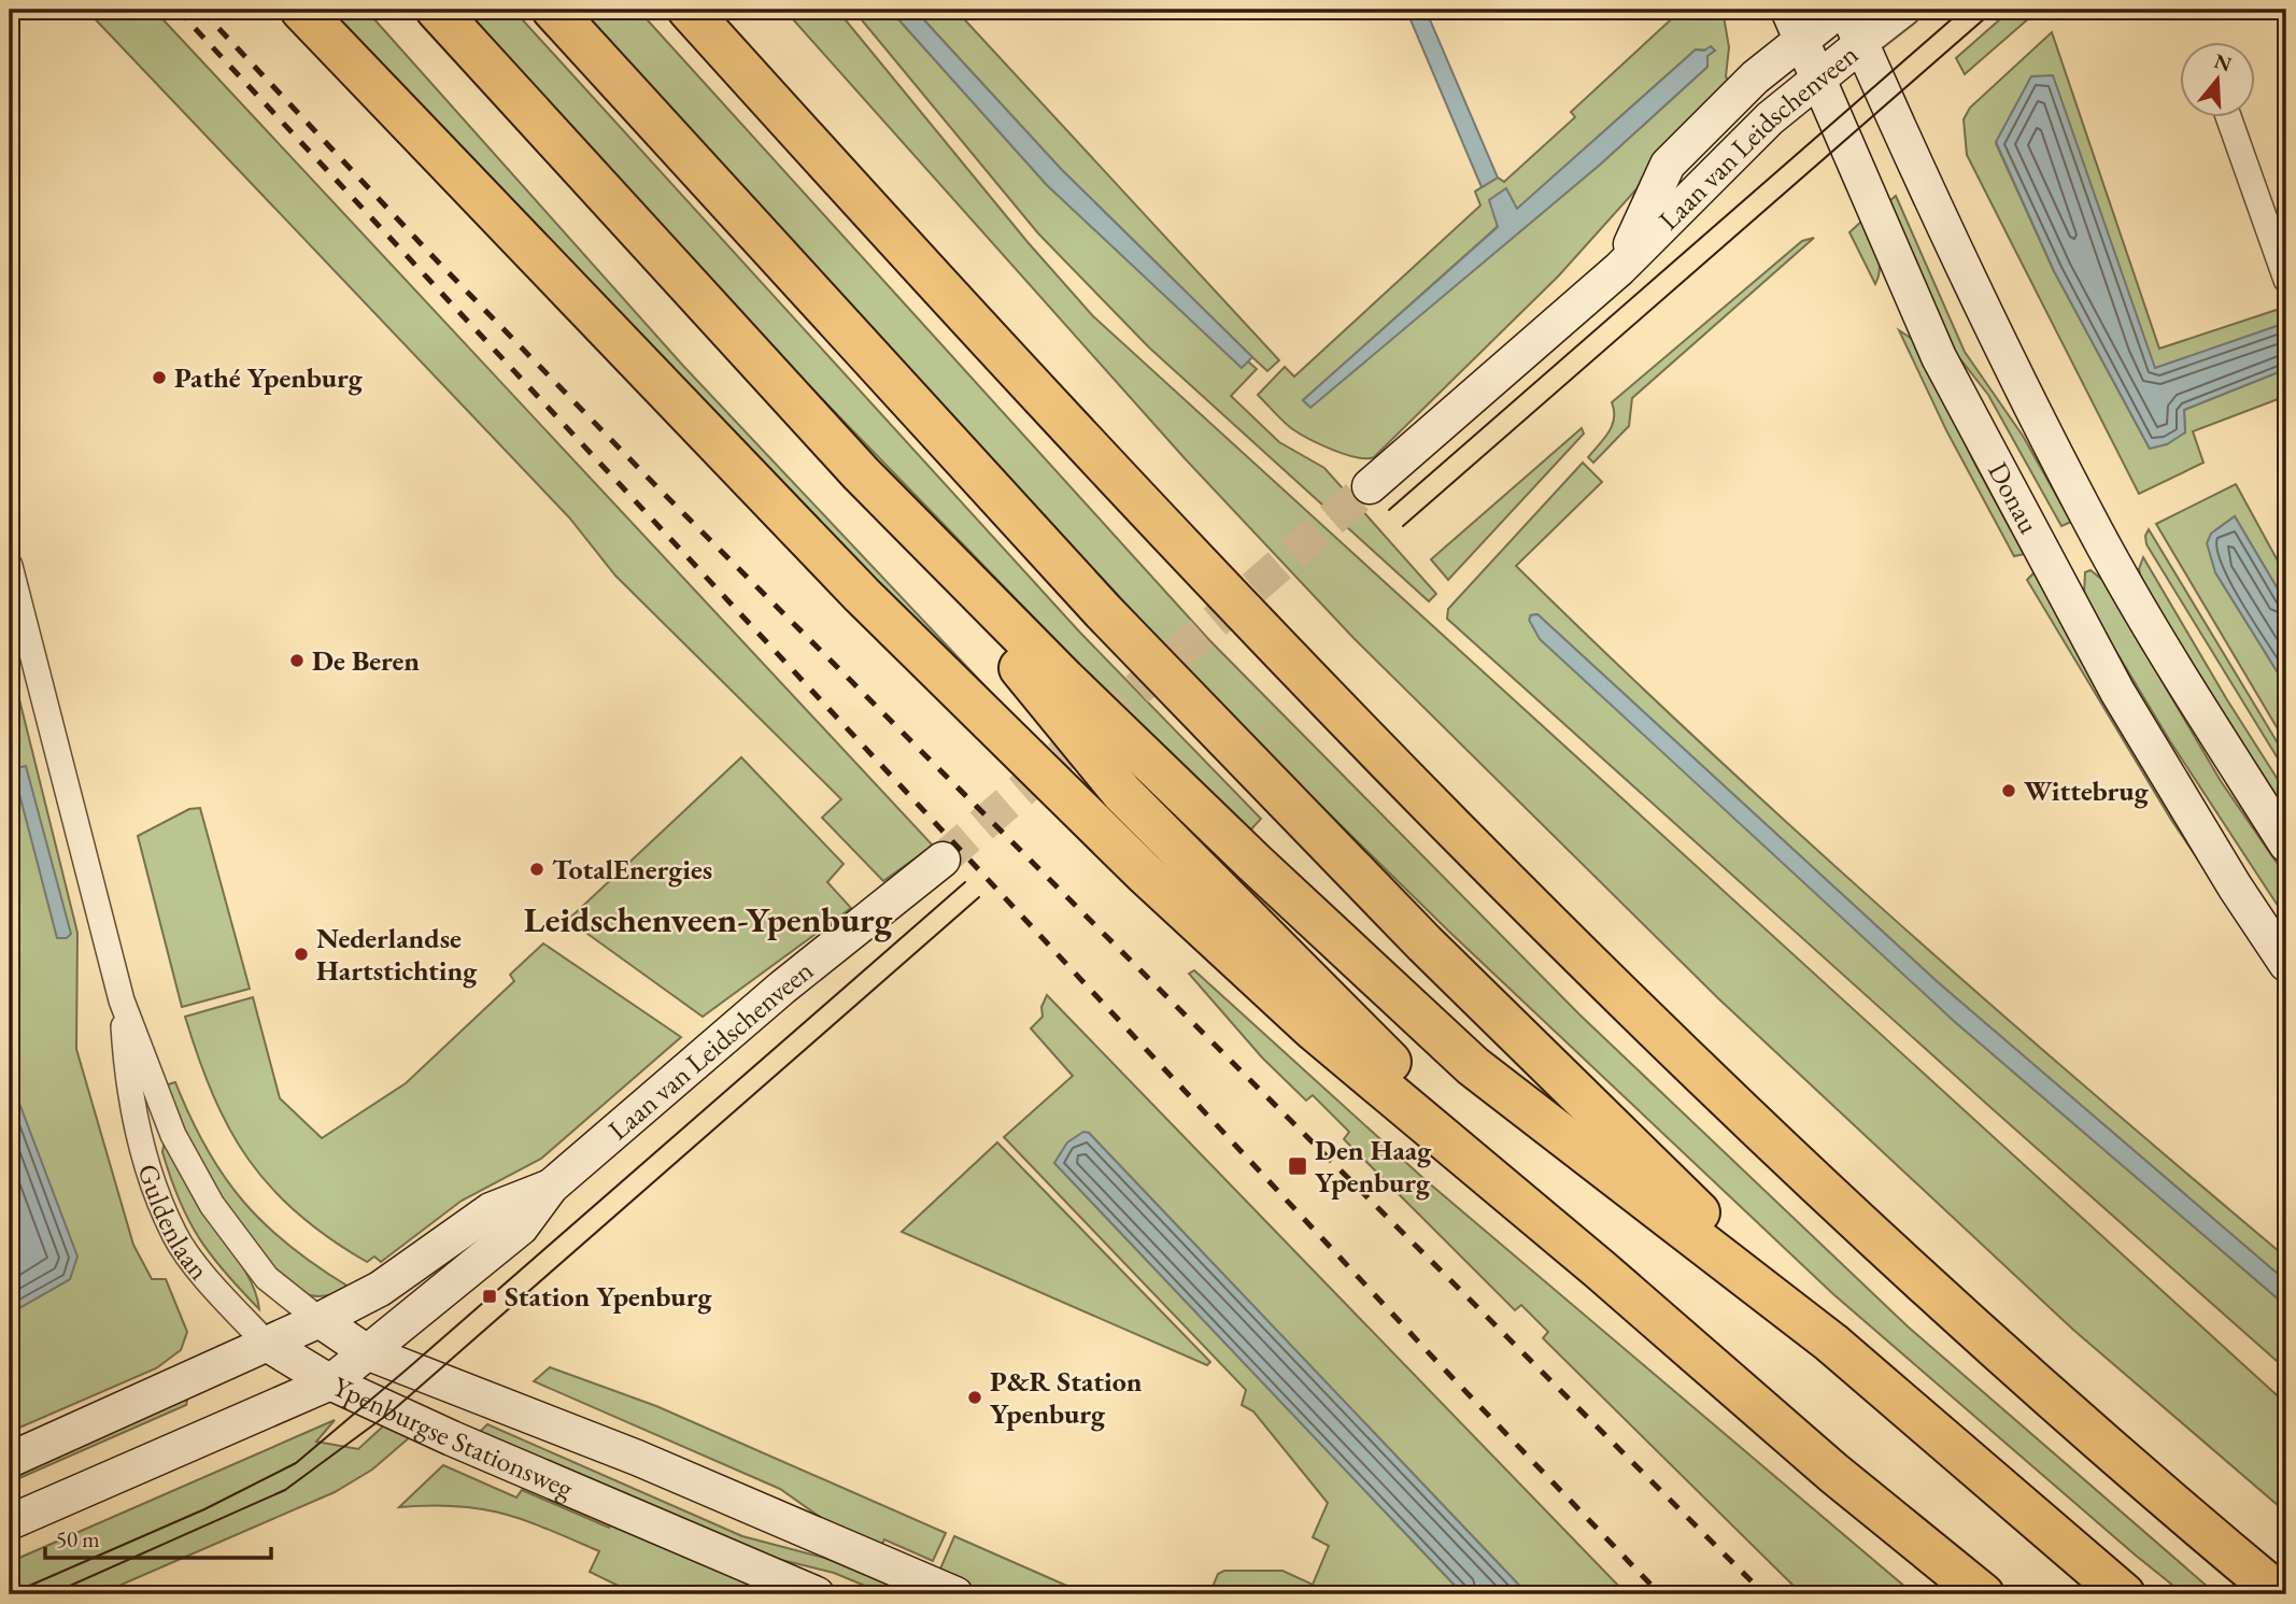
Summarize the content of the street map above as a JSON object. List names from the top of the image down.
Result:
{
  "streets": {
    "main road": [
      "Laan van Leidschenveen",
      "Donau",
      "Guldenlaan",
      "Ypenburgse Stationsweg"
    ]
  },
  "crossings": [
    ["Laan van Leidschenveen", "Donau"],
    ["Laan van Leidschenveen", "Guldenlaan"],
    ["Laan van Leidschenveen", "Ypenburgse Stationsweg"],
    ["Guldenlaan", "Ypenburgse Stationsweg"]
  ],
  "districts": ["Leidschenveen-Ypenburg"],
  "places": {
    "other": [
      "Pathé Ypenburg",
      "De Beren",
      "Wittebrug",
      "TotalEnergies",
      "Nederlandse Hartstichting",
      "P&R Station Ypenburg"
    ],
    "transit": ["Den Haag Ypenburg", "Station Ypenburg"]
  },
  "scale_bar": "50 m",
  "north": "top"
}
